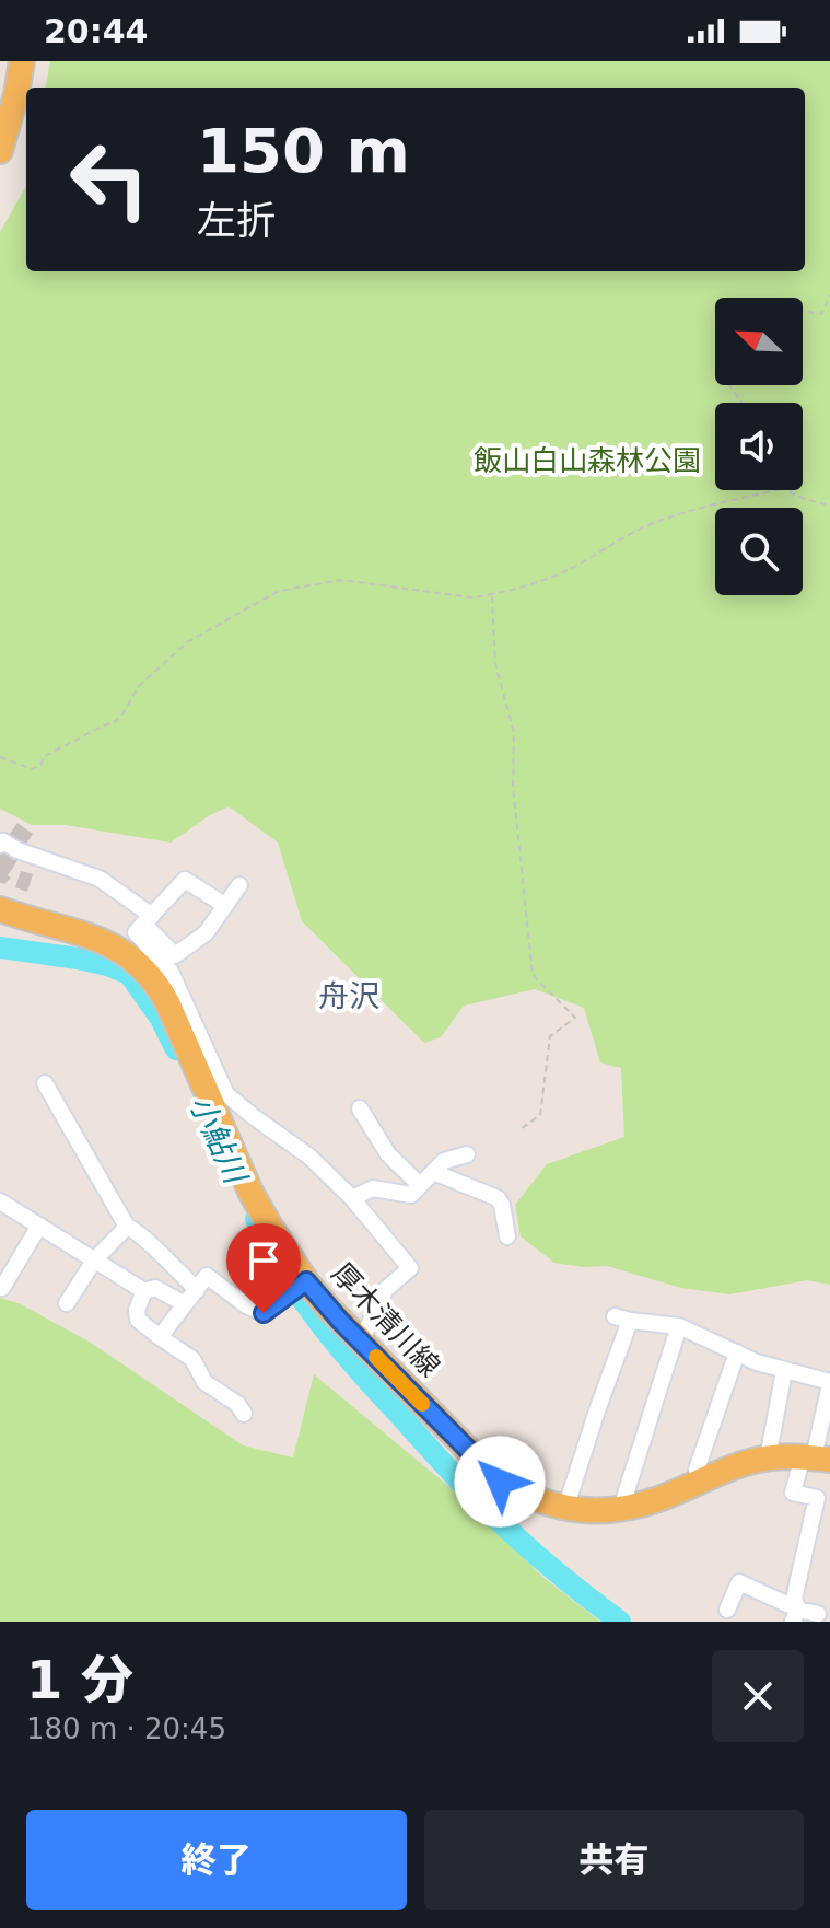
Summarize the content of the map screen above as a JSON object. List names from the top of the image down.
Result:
{
  "streets": {
    "main road": ["厚木清川線"]
  },
  "districts": ["舟沢"],
  "water": ["小鮎川"],
  "parks": ["飯山白山森林公園"],
  "north": "top left",
  "page": {
    "status": "20:44",
    "turn": ["150 m", "左折"],
    "heading": ["1 分", "180 m · 20:45"],
    "buttons": ["終了", "共有"]
  }
}
